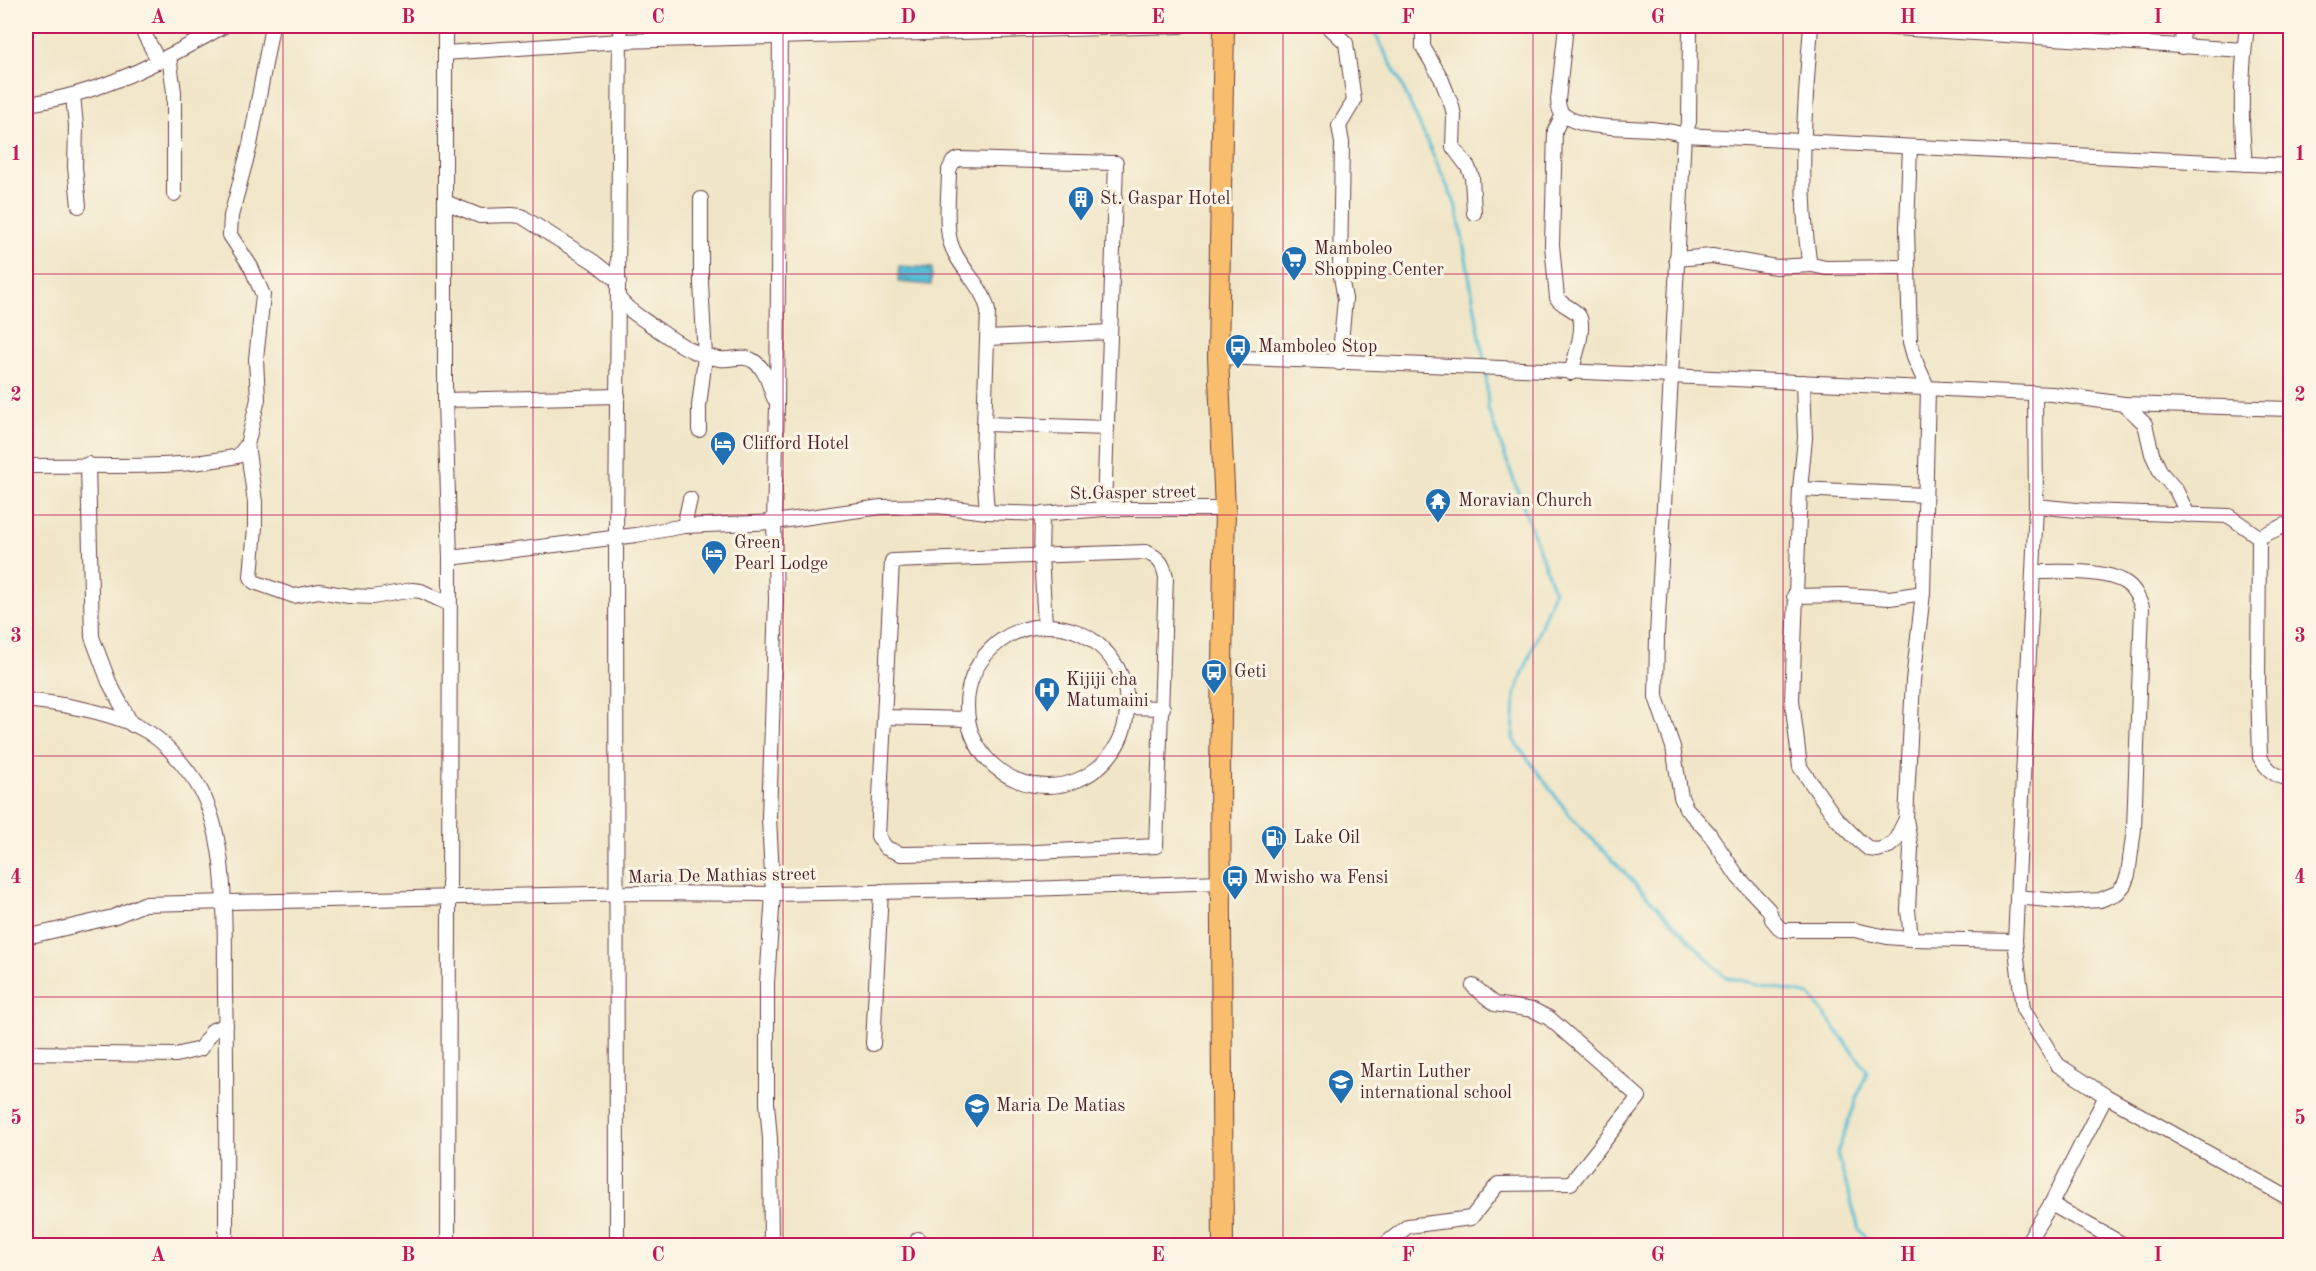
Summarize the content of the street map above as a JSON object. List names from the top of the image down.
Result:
{
  "streets": {
    "street": ["St.Gasper street", "Maria De Mathias street"]
  },
  "places": {
    "building": ["St. Gaspar Hotel"],
    "supermarket": ["Mamboleo Shopping Center"],
    "bus stop": ["Mamboleo Stop", "Geti", "Mwisho wa Fensi"],
    "hotel": ["Clifford Hotel", "Green Pearl Lodge"],
    "temple": ["Moravian Church"],
    "hospital": ["Kijiji cha Matumaini"],
    "fuel station": ["Lake Oil"],
    "school or university": ["Martin Luther international school", "Maria De Matias"]
  },
  "grid": {
    "columns": [
      "A",
      "B",
      "C",
      "D",
      "E",
      "F",
      "G",
      "H",
      "I"
    ],
    "rows": [
      "1",
      "2",
      "3",
      "4",
      "5"
    ]
  }
}
